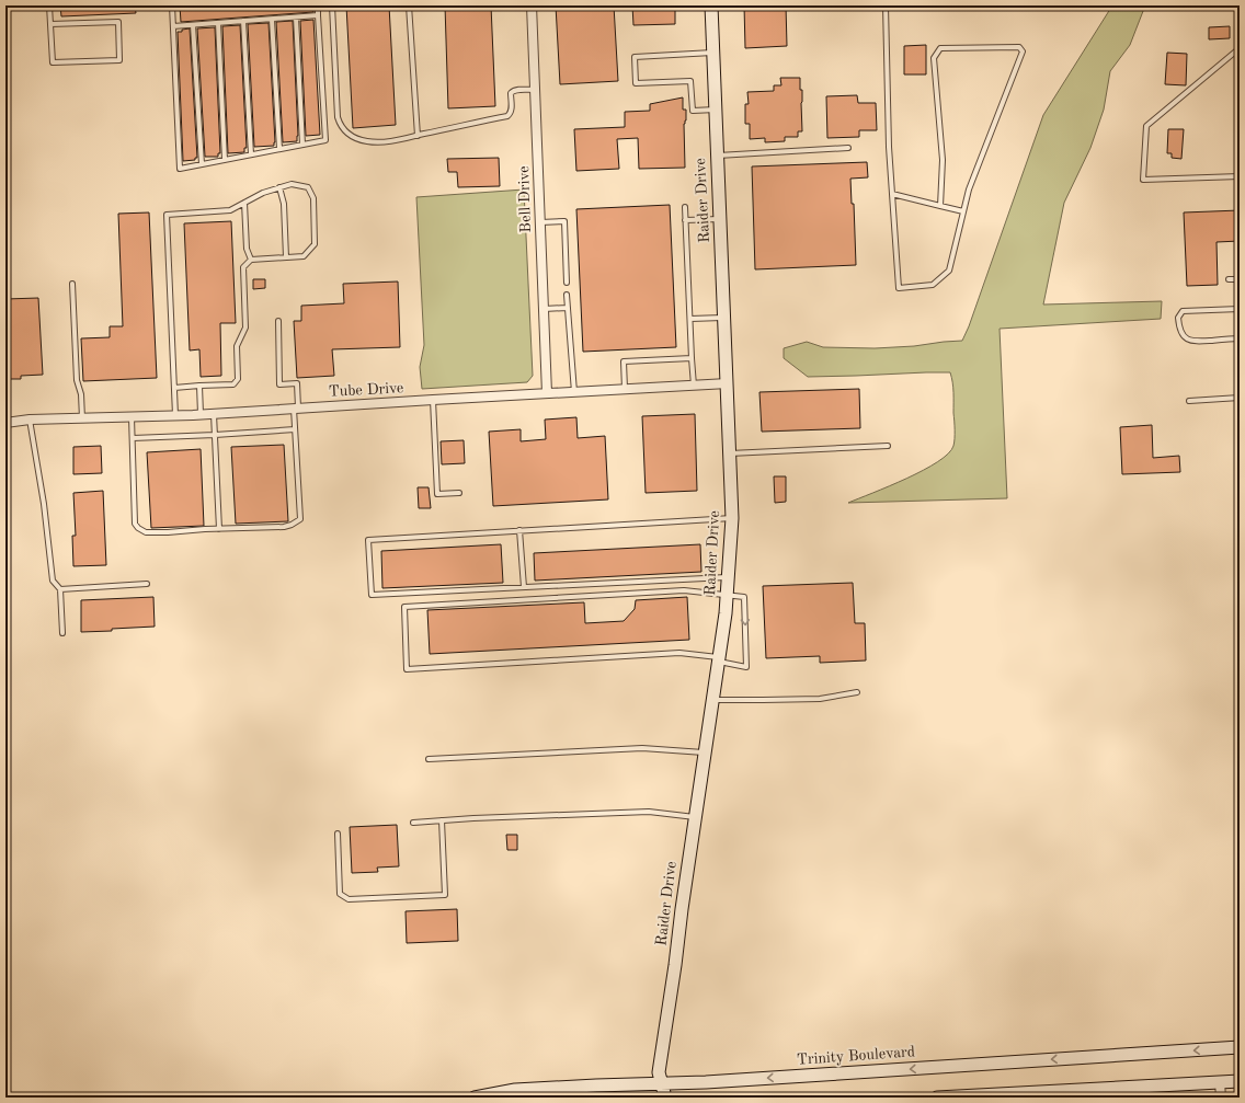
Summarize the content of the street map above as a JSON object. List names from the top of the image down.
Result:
{
  "streets": {
    "main road": ["Raider Drive", "Trinity Boulevard"],
    "street": ["Bell Drive", "Tube Drive"]
  },
  "crossings": [
    ["Bell Drive", "Tube Drive"],
    ["Raider Drive", "Tube Drive"],
    ["Raider Drive", "Trinity Boulevard"]
  ]
}
